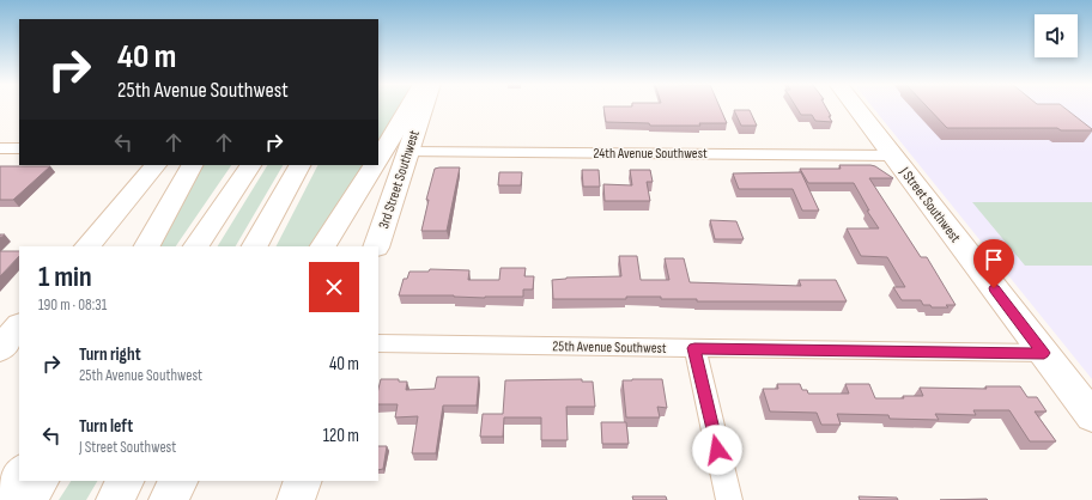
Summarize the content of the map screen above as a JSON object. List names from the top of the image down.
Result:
{
  "streets": {
    "main road": ["3rd Street Southwest", "J Street Southwest"],
    "street": ["24th Avenue Southwest", "25th Avenue Southwest"]
  },
  "crossings": [
    ["24th Avenue Southwest", "3rd Street Southwest"],
    ["24th Avenue Southwest", "J Street Southwest"],
    ["J Street Southwest", "25th Avenue Southwest"]
  ],
  "page": {
    "turn": ["40 m", "25th Avenue Southwest"],
    "heading": ["1 min", "190 m · 08:31"],
    "list": [
      {
        "name": "Turn right",
        "note": "25th Avenue Southwest",
        "value": "40 m"
      },
      {
        "name": "Turn left",
        "note": "J Street Southwest",
        "value": "120 m"
      }
    ]
  }
}
